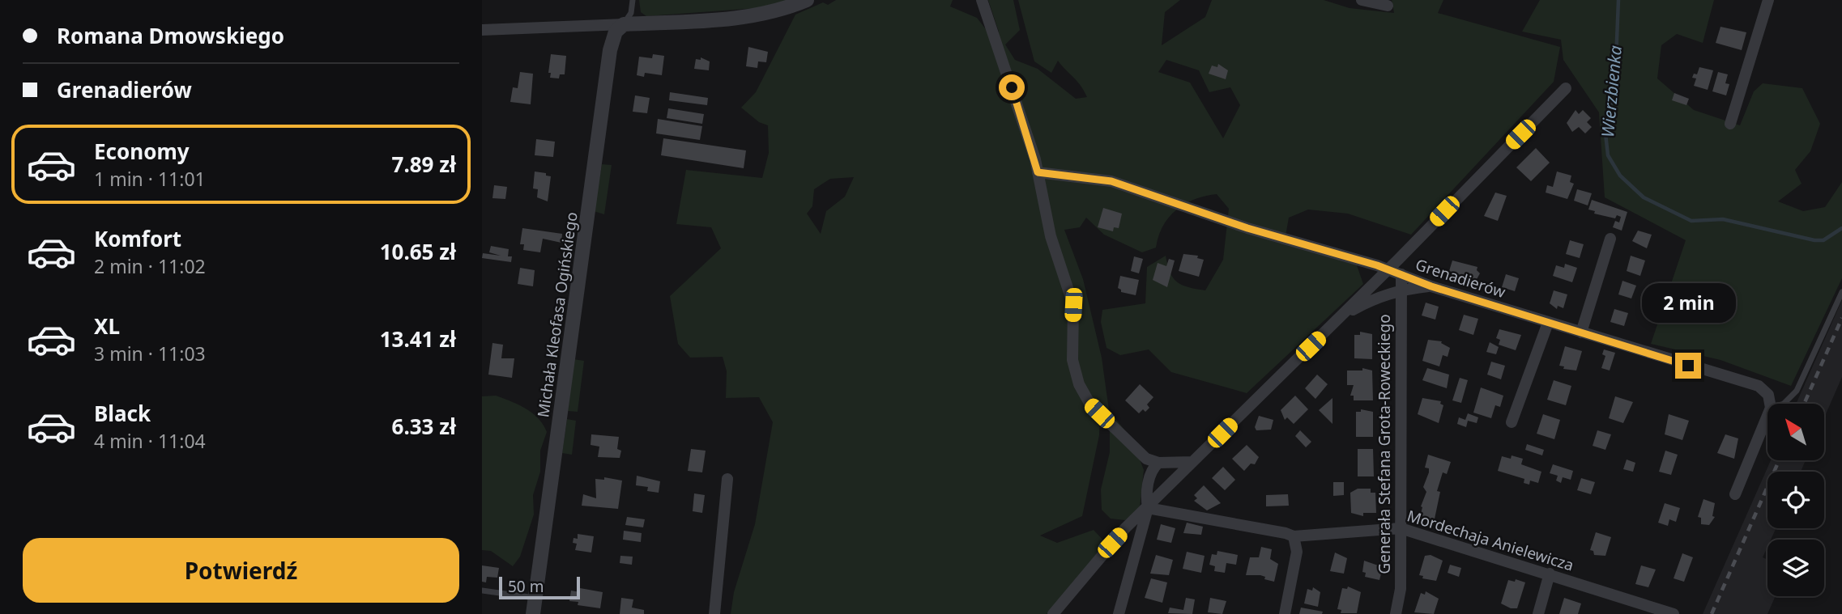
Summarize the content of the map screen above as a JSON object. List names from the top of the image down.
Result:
{
  "streets": {
    "street": [
      "Grenadierów",
      "Michała Kleofasa Ogińskiego",
      "Generała Stefana Grota-Roweckiego",
      "Mordechaja Anielewicza"
    ]
  },
  "crossings": [
    ["Grenadierów", "Generała Stefana Grota-Roweckiego"],
    ["Generała Stefana Grota-Roweckiego", "Mordechaja Anielewicza"]
  ],
  "water": ["Wierzbienka"],
  "scale_bar": "50 m",
  "north": "top left",
  "page": {
    "banner": ["Romana Dmowskiego", "Grenadierów"],
    "list": [
      {
        "name": "Economy",
        "note": "1 min · 11:01",
        "value": "7.89 zł"
      },
      {
        "name": "Komfort",
        "note": "2 min · 11:02",
        "value": "10.65 zł"
      },
      {
        "name": "XL",
        "note": "3 min · 11:03",
        "value": "13.41 zł"
      },
      {
        "name": "Black",
        "note": "4 min · 11:04",
        "value": "6.33 zł"
      }
    ],
    "bubble": "2 min",
    "buttons": "Potwierdź",
    "scale": "50 m"
  }
}
